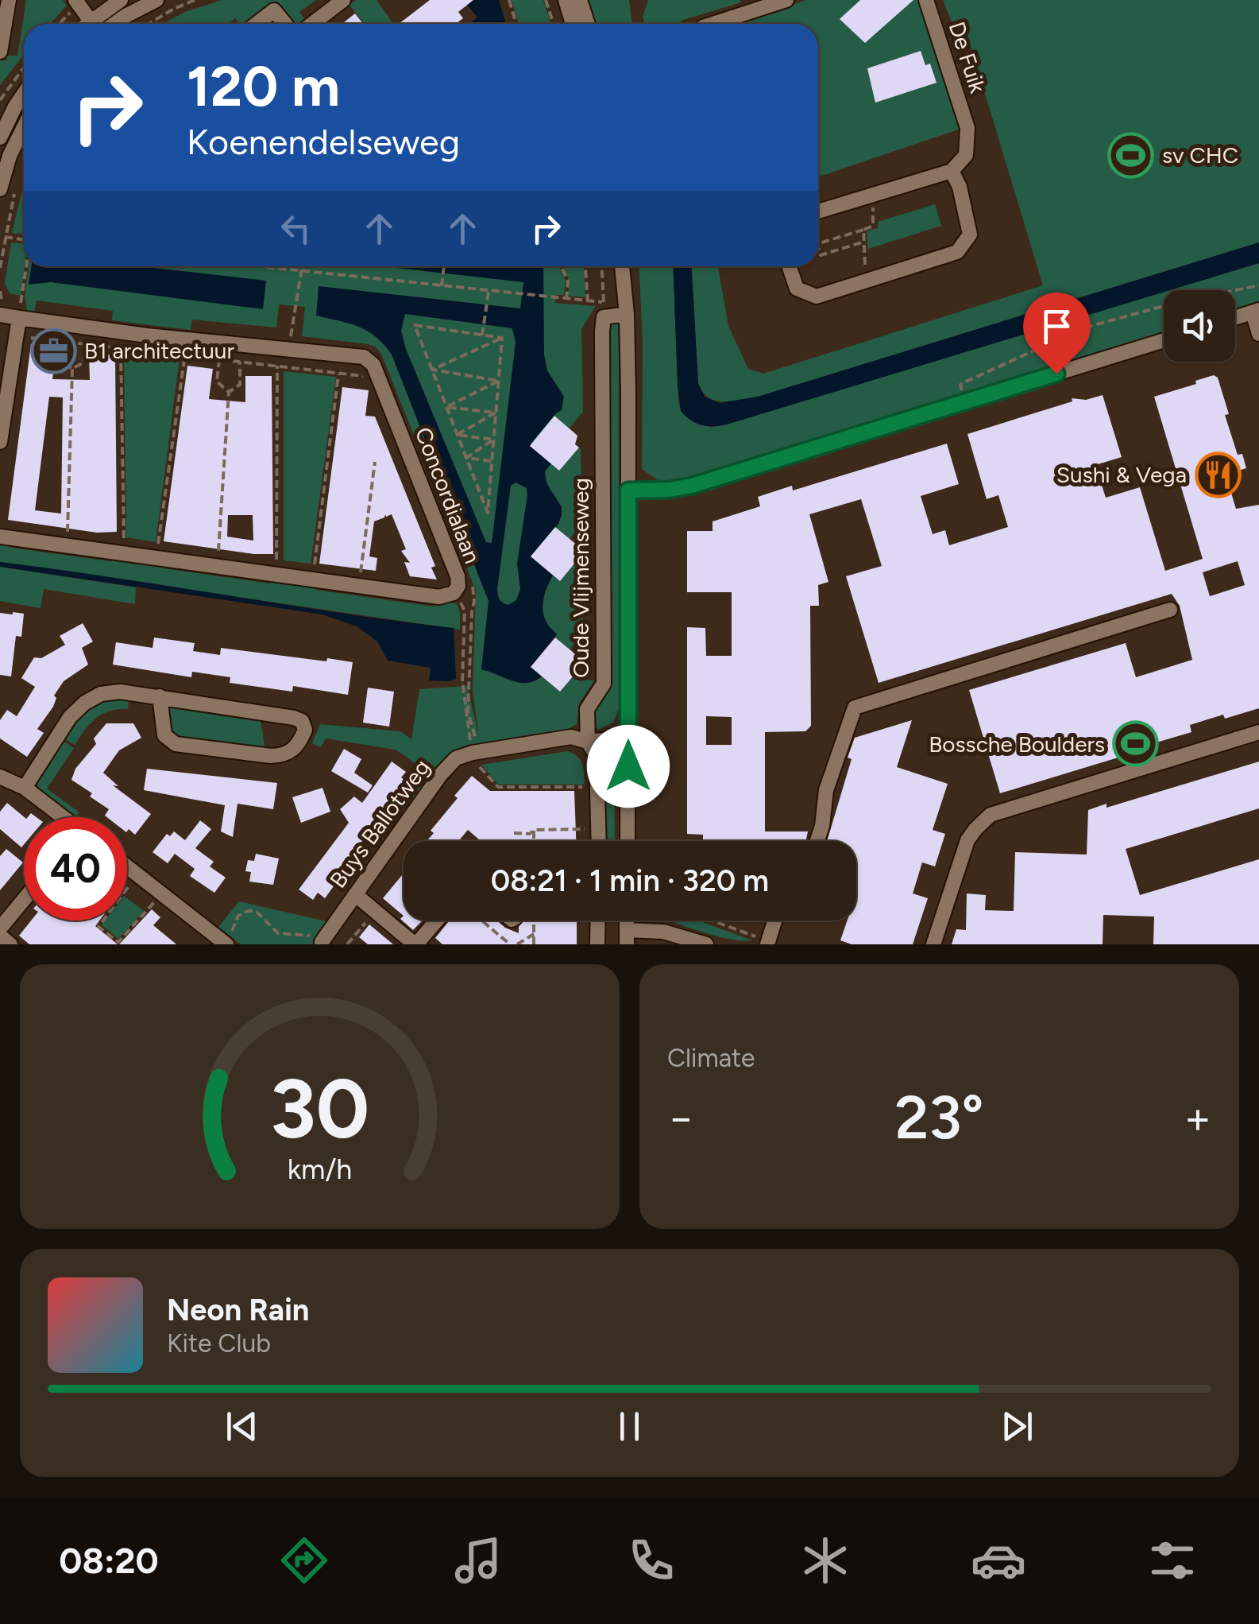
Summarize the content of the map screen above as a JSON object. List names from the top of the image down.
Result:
{
  "streets": {
    "street": [
      "De Fuik",
      "Concordialaan",
      "Oude Vlijmenseweg",
      "Buys Ballotweg"
    ]
  },
  "crossings": [
    ["Oude Vlijmenseweg", "Buys Ballotweg"]
  ],
  "places": {
    "sports": ["sv CHC", "Bossche Boulders"],
    "office": ["B1 architectuur"],
    "restaurant": ["Sushi & Vega"]
  },
  "page": {
    "turn": ["120 m", "Koenendelseweg"],
    "limit": "40",
    "trip": "08:21 · 1 min · 320 m",
    "tile": "Climate",
    "heat": ["−", "23°", "+"],
    "song": ["Neon Rain", "Kite Club"],
    "tabs": "08:20",
    "gauge": ["30", "km/h"]
  }
}
